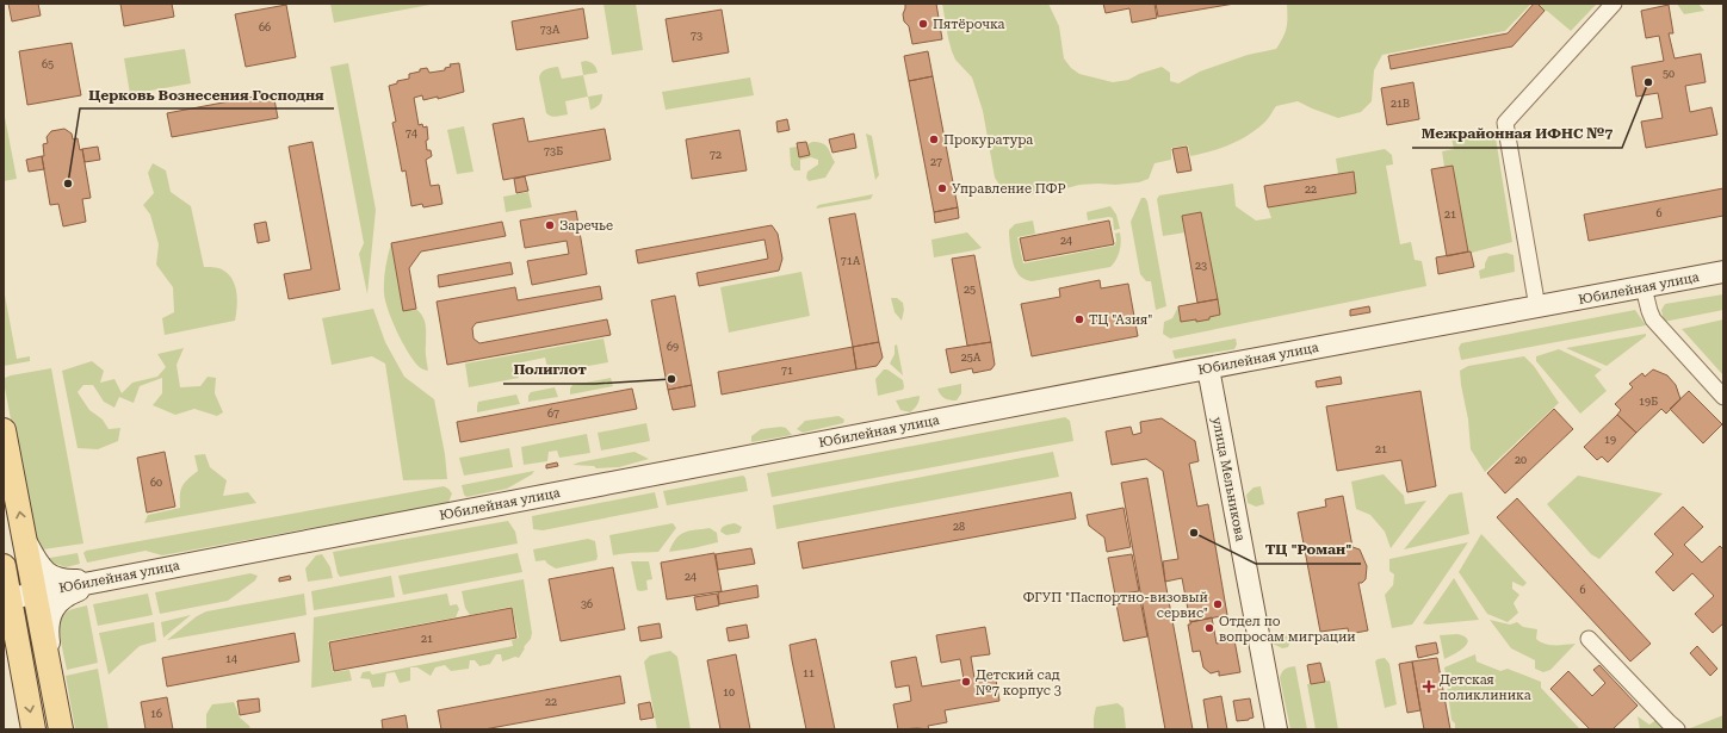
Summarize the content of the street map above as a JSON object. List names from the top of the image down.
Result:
{
  "streets": {
    "main road": ["Юбилейная улица", "улица Мельникова"]
  },
  "crossings": [
    ["Юбилейная улица", "улица Мельникова"]
  ],
  "places": {
    "other": [
      "Пятёрочка",
      "Межрайонная ИФНС №7",
      "Прокуратура",
      "Церковь Вознесения Господня",
      "Управление ПФР",
      "Заречье",
      "ТЦ \"Азия\"",
      "Полиглот",
      "ТЦ \"Роман\"",
      "ФГУП \"Паспортно-визовый сервис\"",
      "Отдел по вопросам миграции",
      "Детский сад №7 корпус 3"
    ],
    "health": ["Детская поликлиника"]
  },
  "house_numbers": [
    "66",
    "73А",
    "73",
    "65",
    "50",
    "21В",
    "74",
    "73Б",
    "72",
    "27",
    "22",
    "6",
    "21",
    "24",
    "71А",
    "23",
    "25",
    "69",
    "25А",
    "71",
    "19Б",
    "67",
    "19",
    "21",
    "20",
    "60",
    "28",
    "24",
    "6",
    "36",
    "21",
    "14",
    "11",
    "10",
    "22",
    "16"
  ]
}
